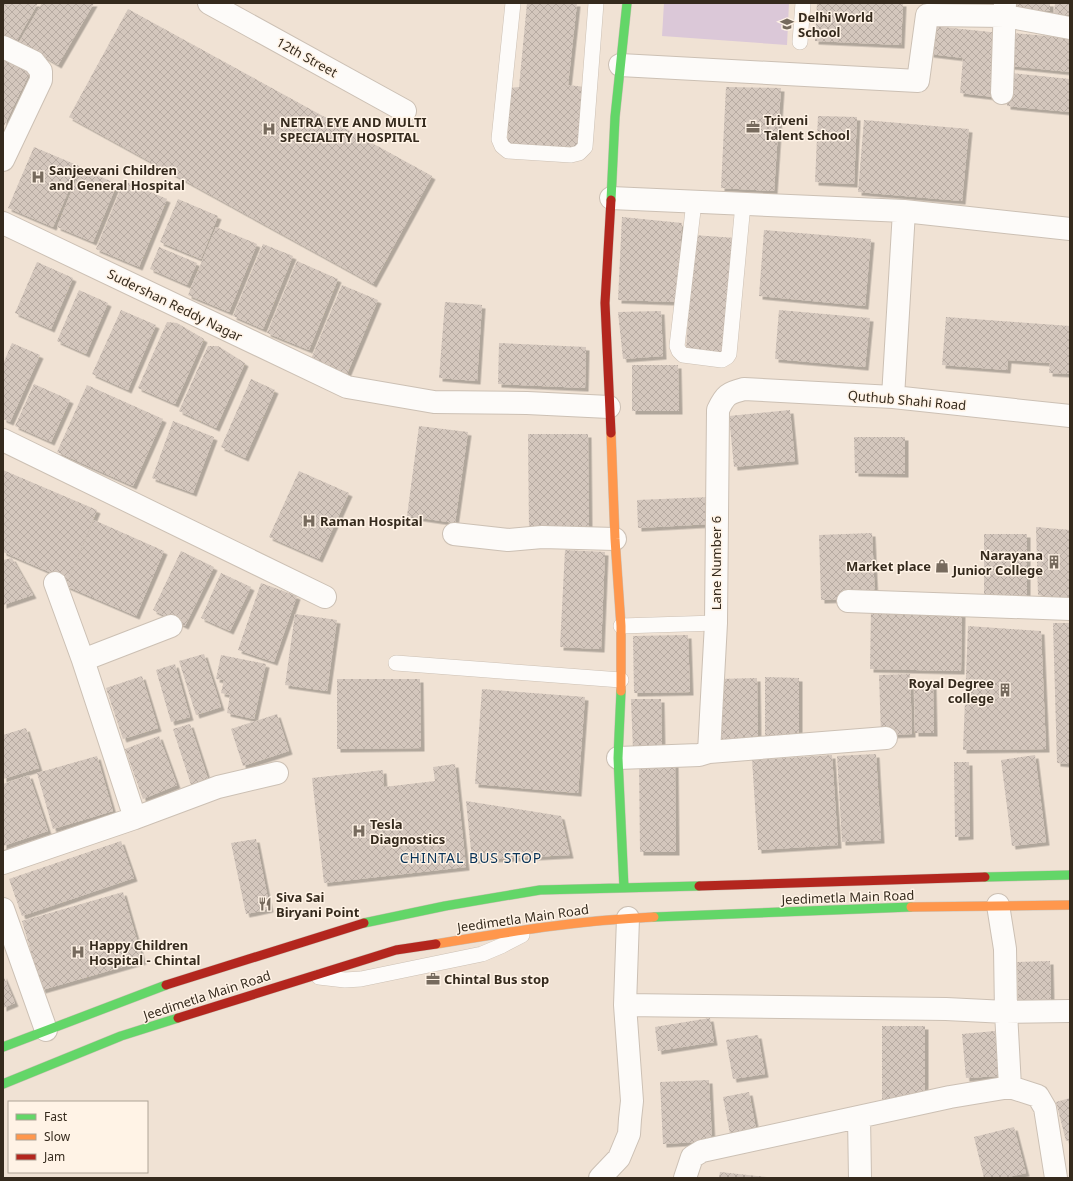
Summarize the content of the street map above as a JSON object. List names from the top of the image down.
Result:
{
  "streets": {
    "main road": ["Jeedimetla Main Road"],
    "street": [
      "12th Street",
      "Sudershan Reddy Nagar",
      "Quthub Shahi Road",
      "Lane Number 6"
    ]
  },
  "crossings": [
    ["Quthub Shahi Road", "Lane Number 6"]
  ],
  "districts": ["CHINTAL BUS STOP"],
  "places": {
    "school or university": ["Delhi World School"],
    "office": ["Triveni Talent School", "Chintal Bus stop"],
    "hospital": [
      "NETRA EYE AND MULTI SPECIALITY HOSPITAL",
      "Sanjeevani Children and General Hospital",
      "Raman Hospital",
      "Tesla Diagnostics",
      "Happy Children Hospital - Chintal"
    ],
    "building": ["Narayana Junior College", "Royal Degree college"],
    "shop": ["Market place"],
    "restaurant": ["Siva Sai Biryani Point"]
  },
  "legend": ["Fast", "Slow", "Jam"]
}
